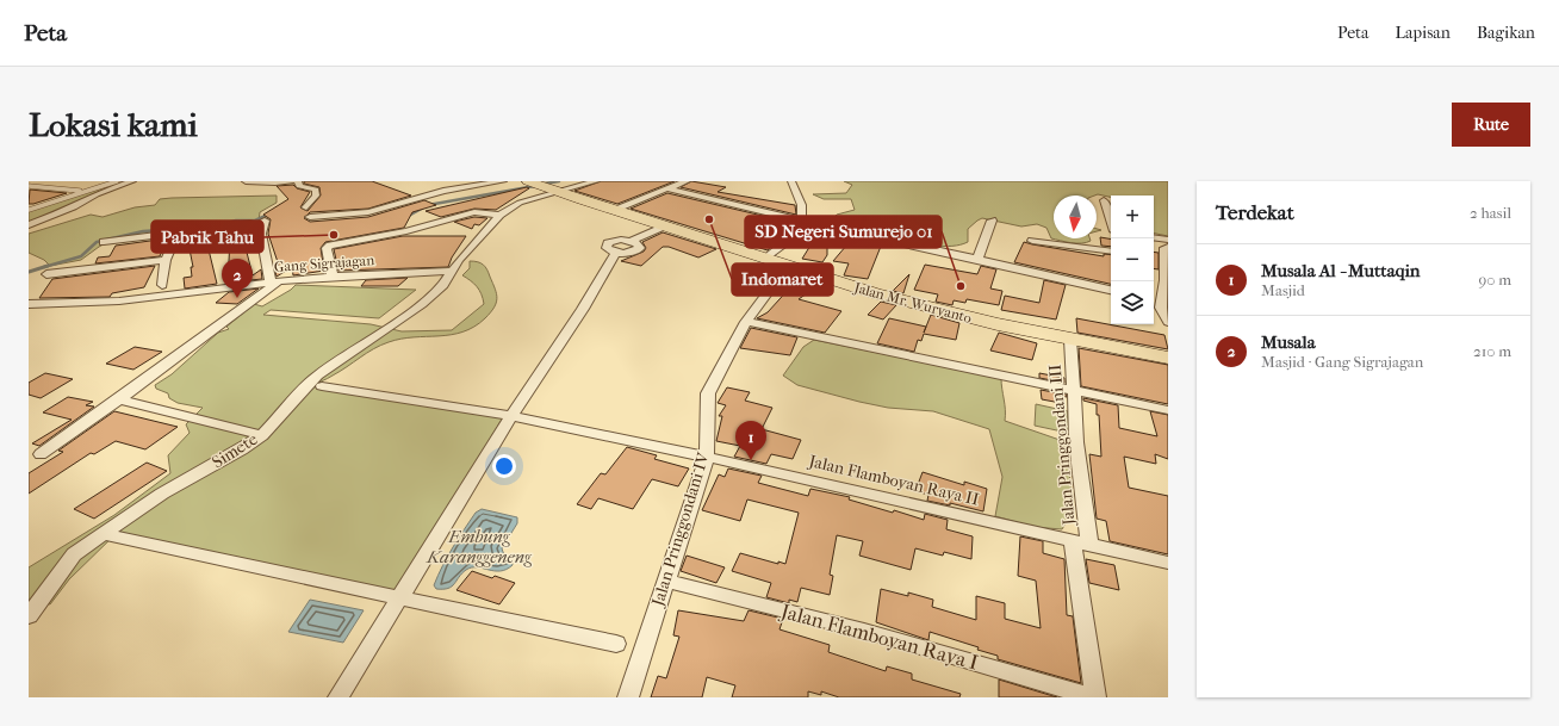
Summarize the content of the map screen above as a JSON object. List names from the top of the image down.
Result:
{
  "streets": {
    "main road": ["Jalan Mr. Wuryanto"],
    "street": [
      "Gang Sigrajagan",
      "Jalan Pringgondani III",
      "Simete",
      "Jalan Flamboyan Raya II",
      "Jalan Pringgondani IV",
      "Jalan Flamboyan Raya I"
    ]
  },
  "crossings": [
    ["Gang Sigrajagan", "Simete"],
    ["Jalan Mr. Wuryanto", "Jalan Pringgondani III"],
    ["Jalan Mr. Wuryanto", "Simete"],
    ["Jalan Mr. Wuryanto", "Jalan Pringgondani IV"],
    ["Jalan Pringgondani III", "Jalan Flamboyan Raya II"],
    ["Jalan Pringgondani III", "Jalan Flamboyan Raya I"],
    ["Jalan Flamboyan Raya II", "Jalan Pringgondani IV"],
    ["Jalan Pringgondani IV", "Jalan Flamboyan Raya I"]
  ],
  "water": ["Embung Karanggeneng"],
  "places": ["Indomaret", "Pabrik Tahu", "SD Negeri Sumurejo 01"],
  "north": "bottom",
  "page": {
    "header": "Peta",
    "nav": ["Peta", "Lapisan", "Bagikan"],
    "buttons": "Rute",
    "title": "Lokasi kami",
    "heading": ["Terdekat", "2 hasil"],
    "map_buttons": ["+", "−"],
    "list": [
      {
        "mark": "1",
        "name": "Musala Al - Muttaqin",
        "note": "Masjid",
        "value": "90 m"
      },
      {
        "mark": "2",
        "name": "Musala",
        "note": "Masjid · Gang Sigrajagan",
        "value": "210 m"
      }
    ],
    "pins": ["2", "1"]
  }
}
